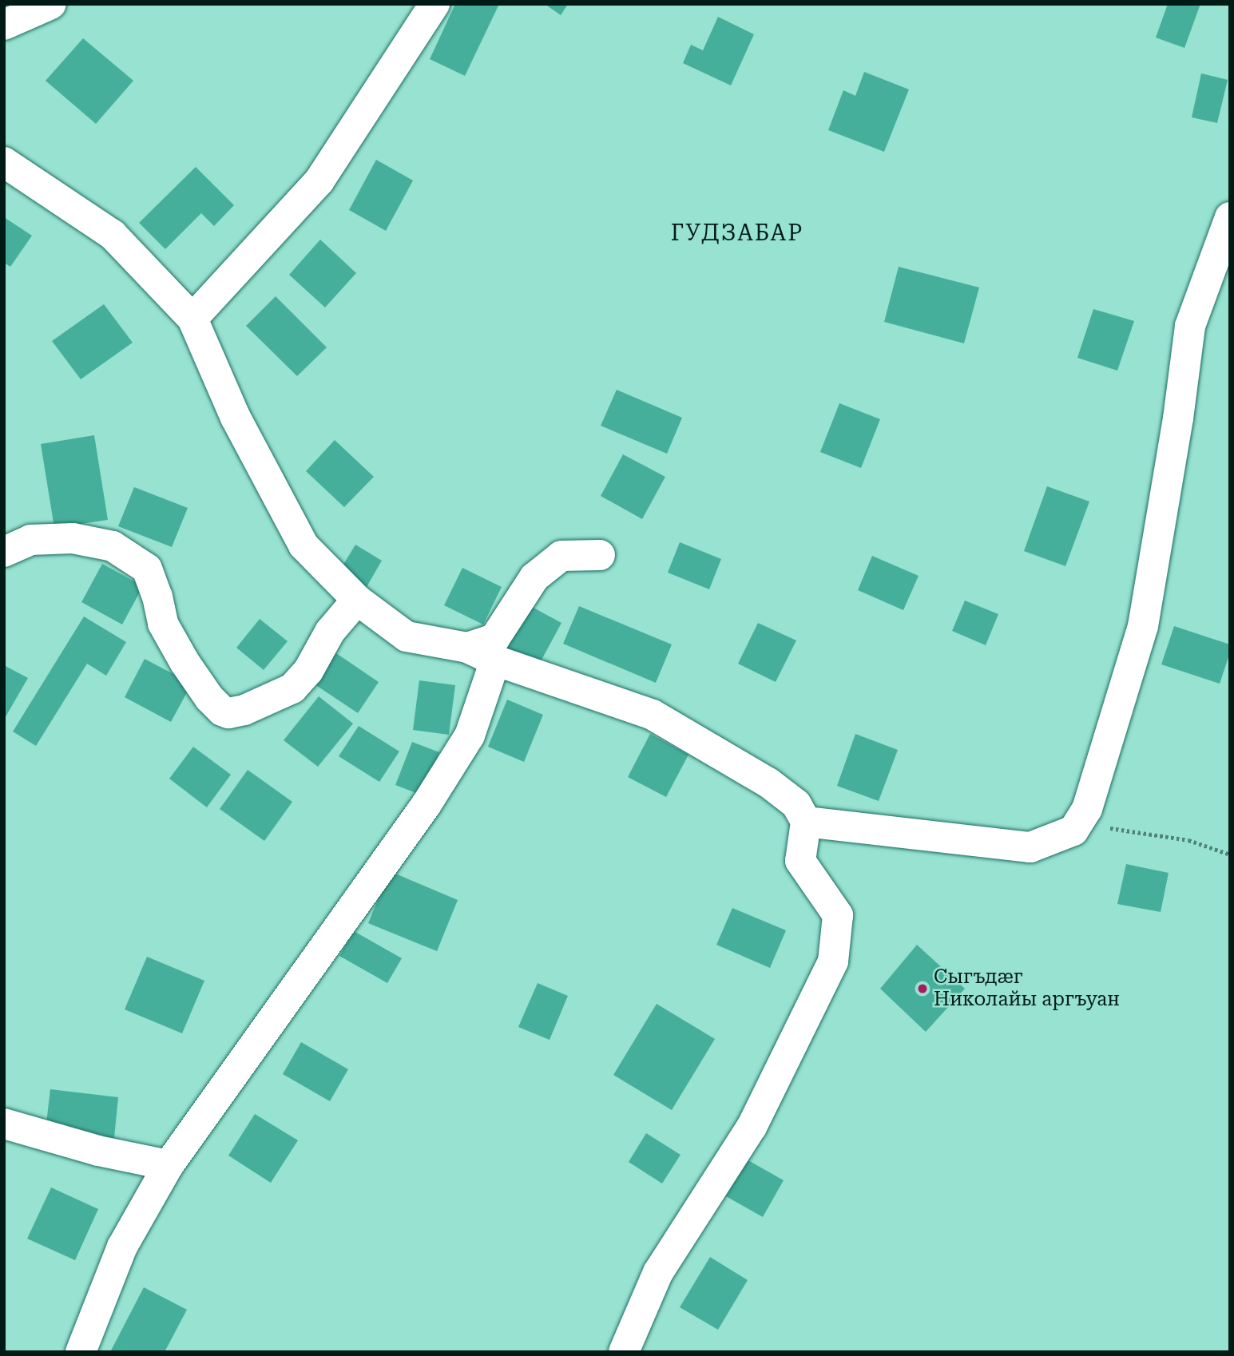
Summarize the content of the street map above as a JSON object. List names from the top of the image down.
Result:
{
  "districts": ["ГУДЗАБАР"],
  "places": ["Сыгъдæг Николайы аргъуан"]
}
